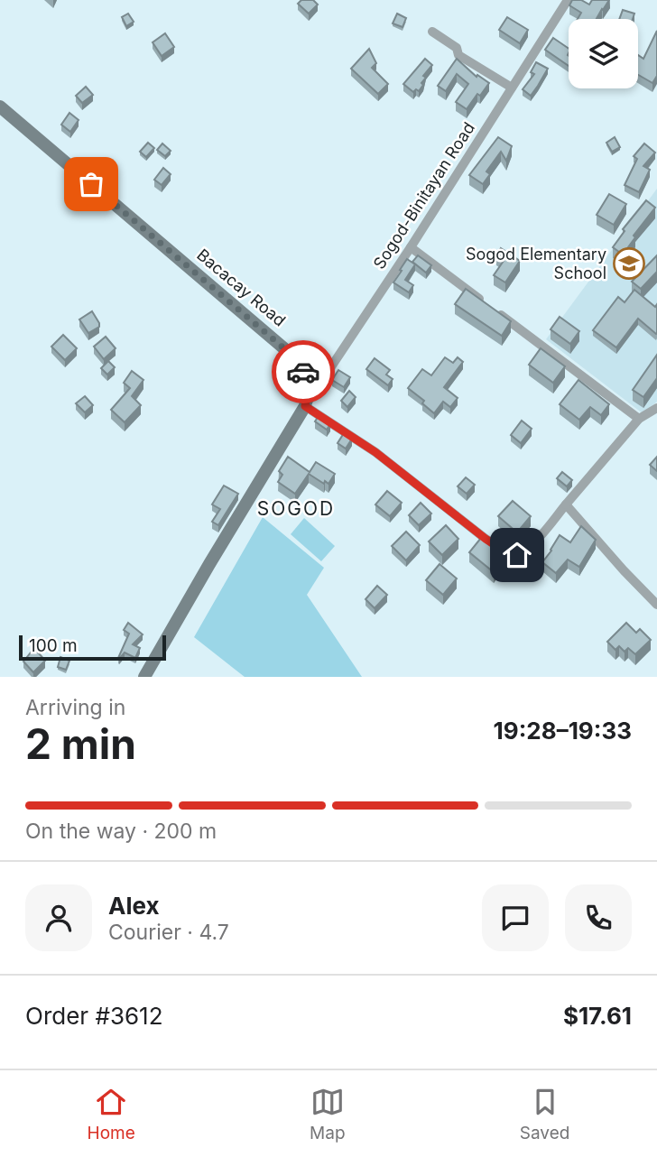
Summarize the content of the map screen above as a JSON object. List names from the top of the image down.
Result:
{
  "streets": {
    "main road": ["Bacacay Road"],
    "street": ["Sogod-Binitayan Road"]
  },
  "districts": ["SOGOD"],
  "places": {
    "school or university": ["Sogod Elementary School"]
  },
  "scale_bar": "100 m",
  "page": {
    "scale": "100 m",
    "heading": ["2 min", "Arriving in", "19:28–19:33"],
    "panel": [
      "Alex",
      "Courier · 4.7",
      "Order #3612",
      "$17.61"
    ],
    "bar": "On the way · 200 m",
    "tabs": ["Home", "Map", "Saved"]
  }
}
